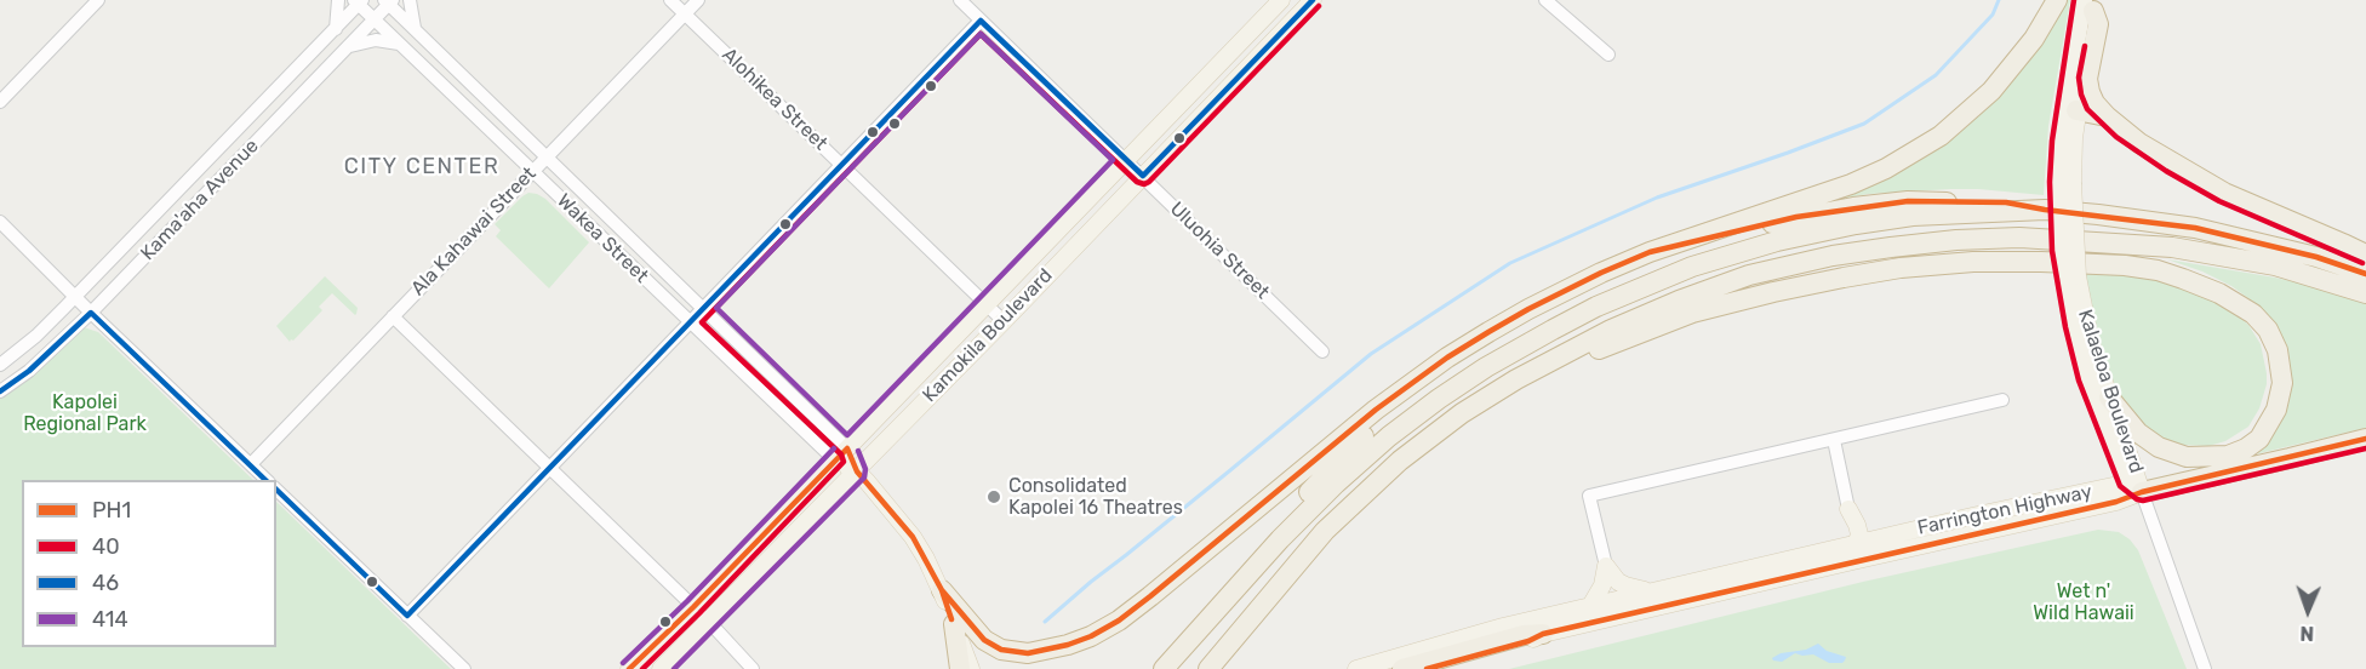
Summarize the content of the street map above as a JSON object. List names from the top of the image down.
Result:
{
  "streets": {
    "main road": [
      "Wakea Street",
      "Kamokila Boulevard",
      "Kalaeloa Boulevard",
      "Farrington Highway"
    ],
    "street": [
      "Alohikea Street",
      "Kama'aha Avenue",
      "Ala Kahawai Street",
      "Uluohia Street"
    ]
  },
  "crossings": [
    ["Alohikea Street", "Ala Kahawai Street"],
    ["Alohikea Street", "Kamokila Boulevard"],
    ["Kama'aha Avenue", "Wakea Street"],
    ["Ala Kahawai Street", "Wakea Street"],
    ["Wakea Street", "Kamokila Boulevard"],
    ["Uluohia Street", "Kamokila Boulevard"],
    ["Kalaeloa Boulevard", "Farrington Highway"]
  ],
  "districts": ["CITY CENTER"],
  "parks": ["Kapolei Regional Park", "Wet n' Wild Hawaii"],
  "places": ["Consolidated Kapolei 16 Theatres"],
  "lines": [
    "transit line 40",
    "transit line 46",
    "transit line 414",
    "transit line PH1"
  ],
  "legend": [
    "PH1",
    "40",
    "46",
    "414"
  ],
  "north": "bottom"
}
